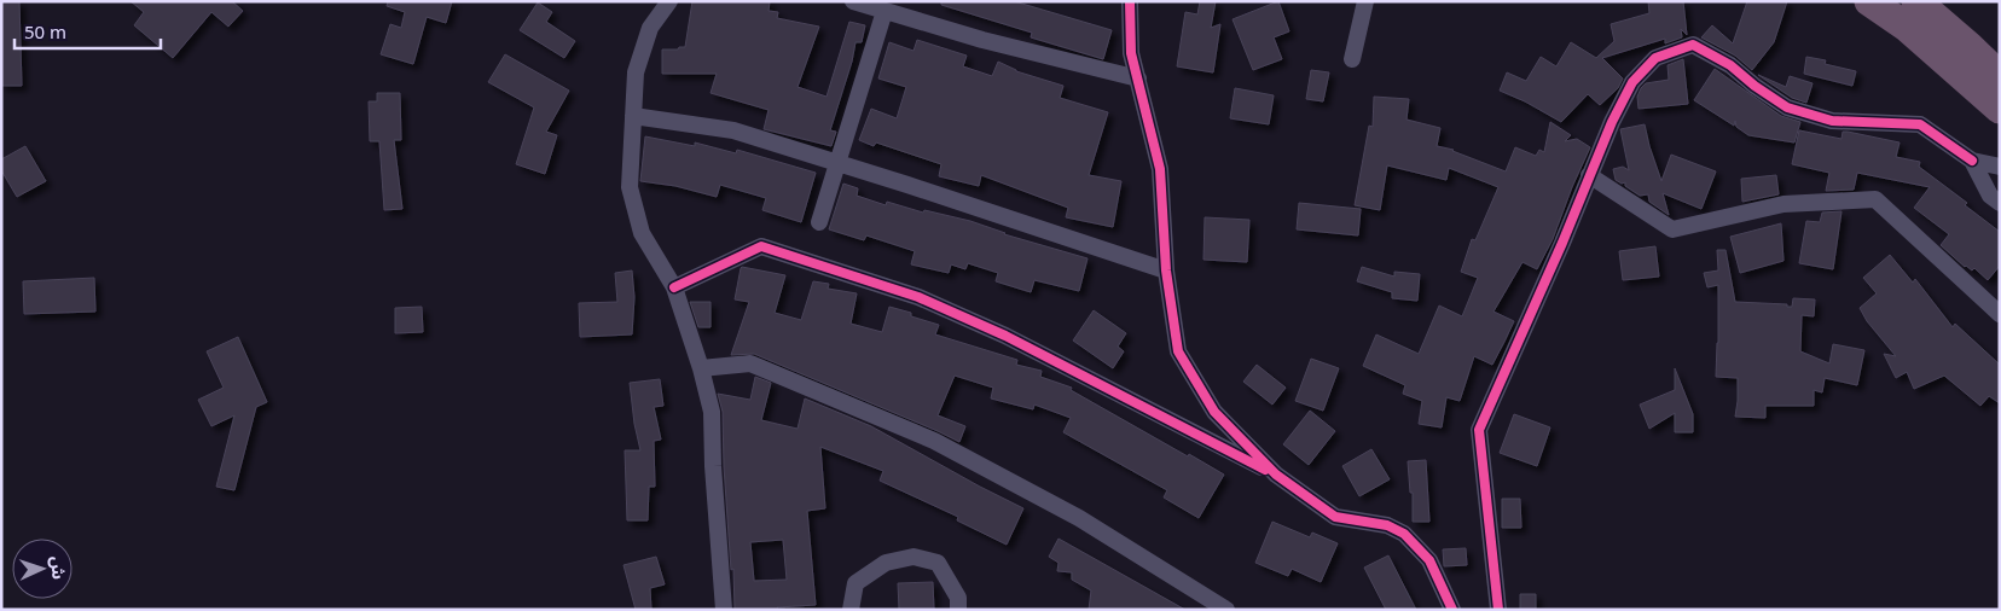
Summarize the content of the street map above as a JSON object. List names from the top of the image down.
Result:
{
  "scale_bar": "50 m",
  "north": "right"
}
